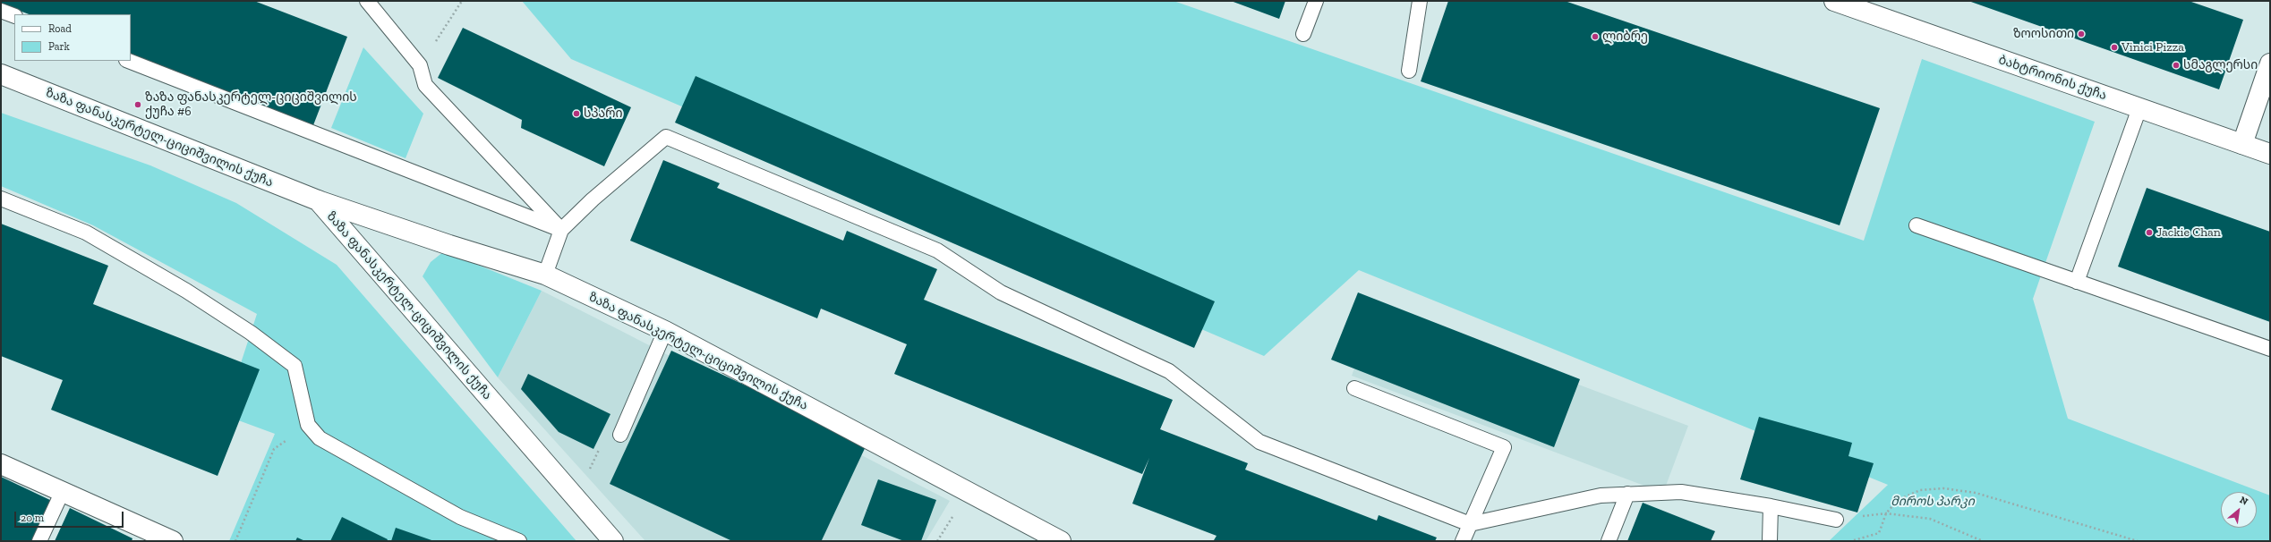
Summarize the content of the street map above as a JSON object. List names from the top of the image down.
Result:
{
  "streets": {
    "street": ["ბახტრიონის ქუჩა", "ზაზა ფანასკერტელ-ციციშვილის ქუჩა"]
  },
  "parks": ["მიროს პარკი"],
  "places": [
    "ზოოსითი",
    "ლიბრე",
    "Vinici Pizza",
    "სმაგლერსი",
    "ზაზა ფანასკერტელ-ციციშვილის ქუჩა #6",
    "სპარი",
    "Jackie Chan"
  ],
  "legend": ["Road", "Park"],
  "scale_bar": "20 m",
  "north": "top right"
}
